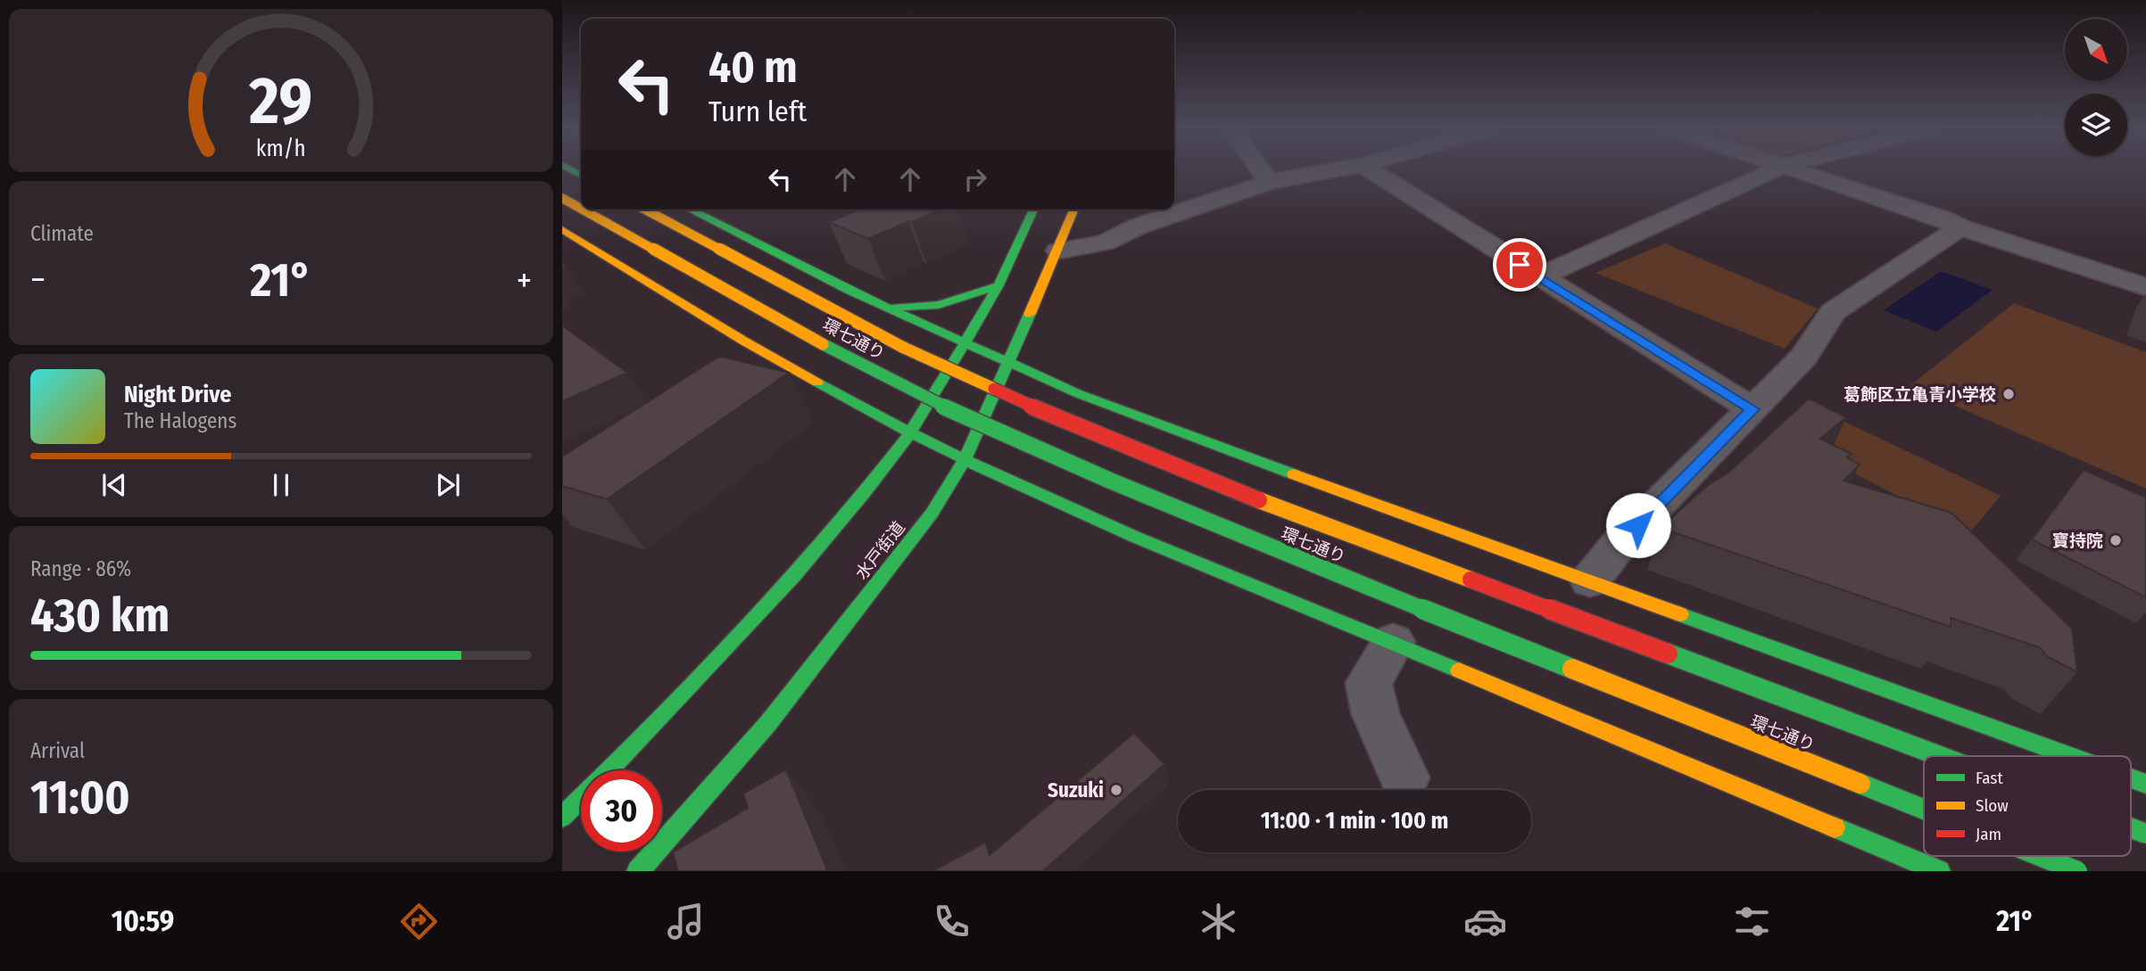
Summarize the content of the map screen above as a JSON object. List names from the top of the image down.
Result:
{
  "streets": {
    "main road": ["環七通り", "水戸街道"]
  },
  "places": ["葛飾区立亀青小学校", "寶持院", "Suzuki"],
  "legend": ["Fast", "Slow", "Jam"],
  "north": "bottom right",
  "page": {
    "turn": ["40 m", "Turn left"],
    "tile": [
      "Climate",
      ["Range · 86%", "430 km"],
      ["Arrival", "11:00"]
    ],
    "heat": ["−", "21°", "+"],
    "song": ["Night Drive", "The Halogens"],
    "limit": "30",
    "trip": "11:00 · 1 min · 100 m",
    "tabs": ["10:59", "21°"],
    "gauge": ["29", "km/h"]
  }
}
